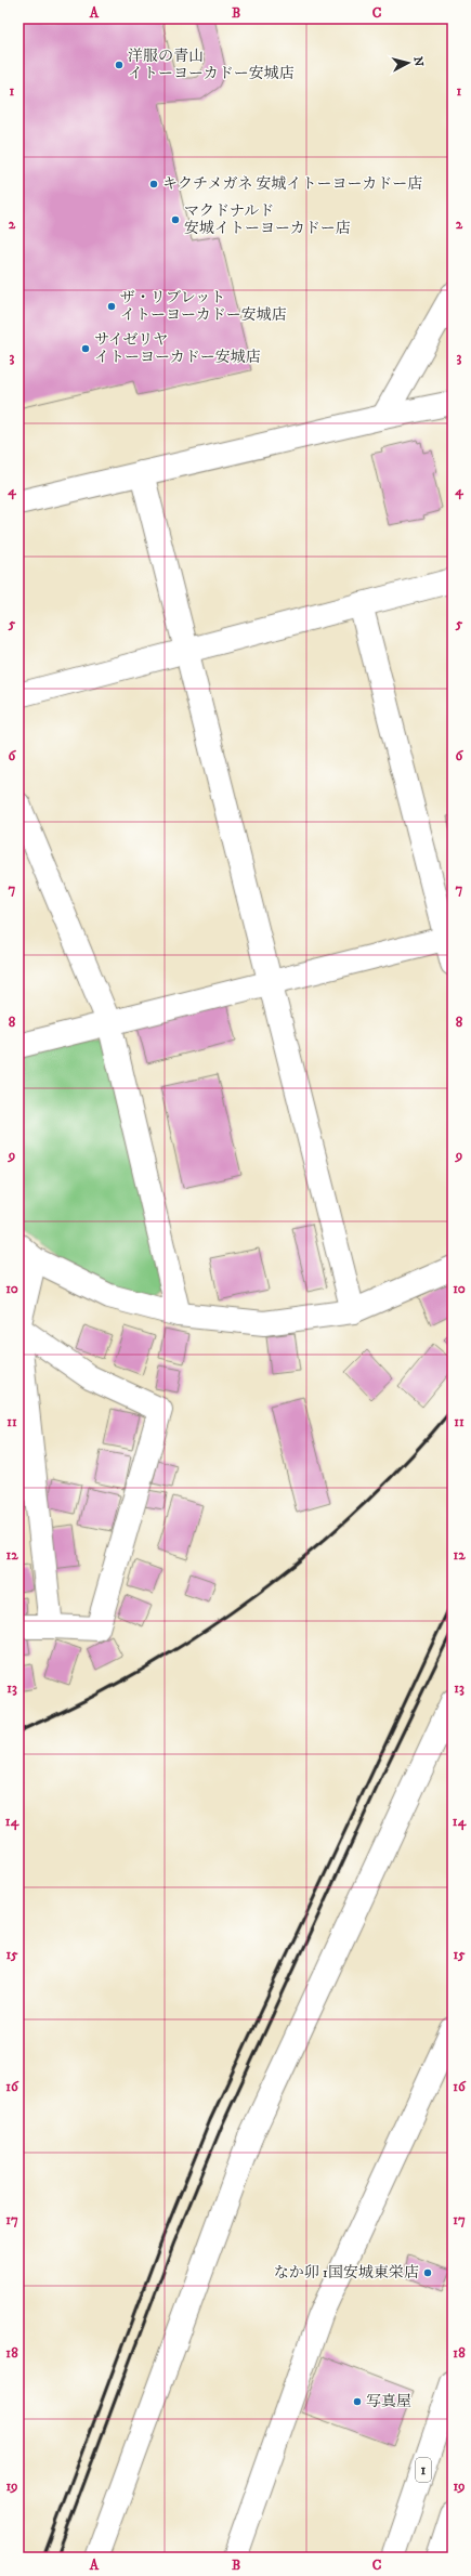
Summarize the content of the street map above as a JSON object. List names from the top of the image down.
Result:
{
  "streets": {
    "main road": ["1"]
  },
  "places": [
    "洋服の青山 イトーヨーカドー安城店",
    "キクチメガネ 安城イトーヨーカドー店",
    "マクドナルド 安城イトーヨーカドー店",
    "ザ・リブレット イトーヨーカドー安城店",
    "サイゼリヤ イトーヨーカドー安城店",
    "なか卯 1国安城東栄店",
    "写真屋"
  ],
  "north": "right",
  "grid": {
    "columns": ["A", "B", "C"],
    "rows": [
      "1",
      "2",
      "3",
      "4",
      "5",
      "6",
      "7",
      "8",
      "9",
      "10",
      "11",
      "12",
      "13",
      "14",
      "15",
      "16",
      "17",
      "18",
      "19"
    ]
  }
}
